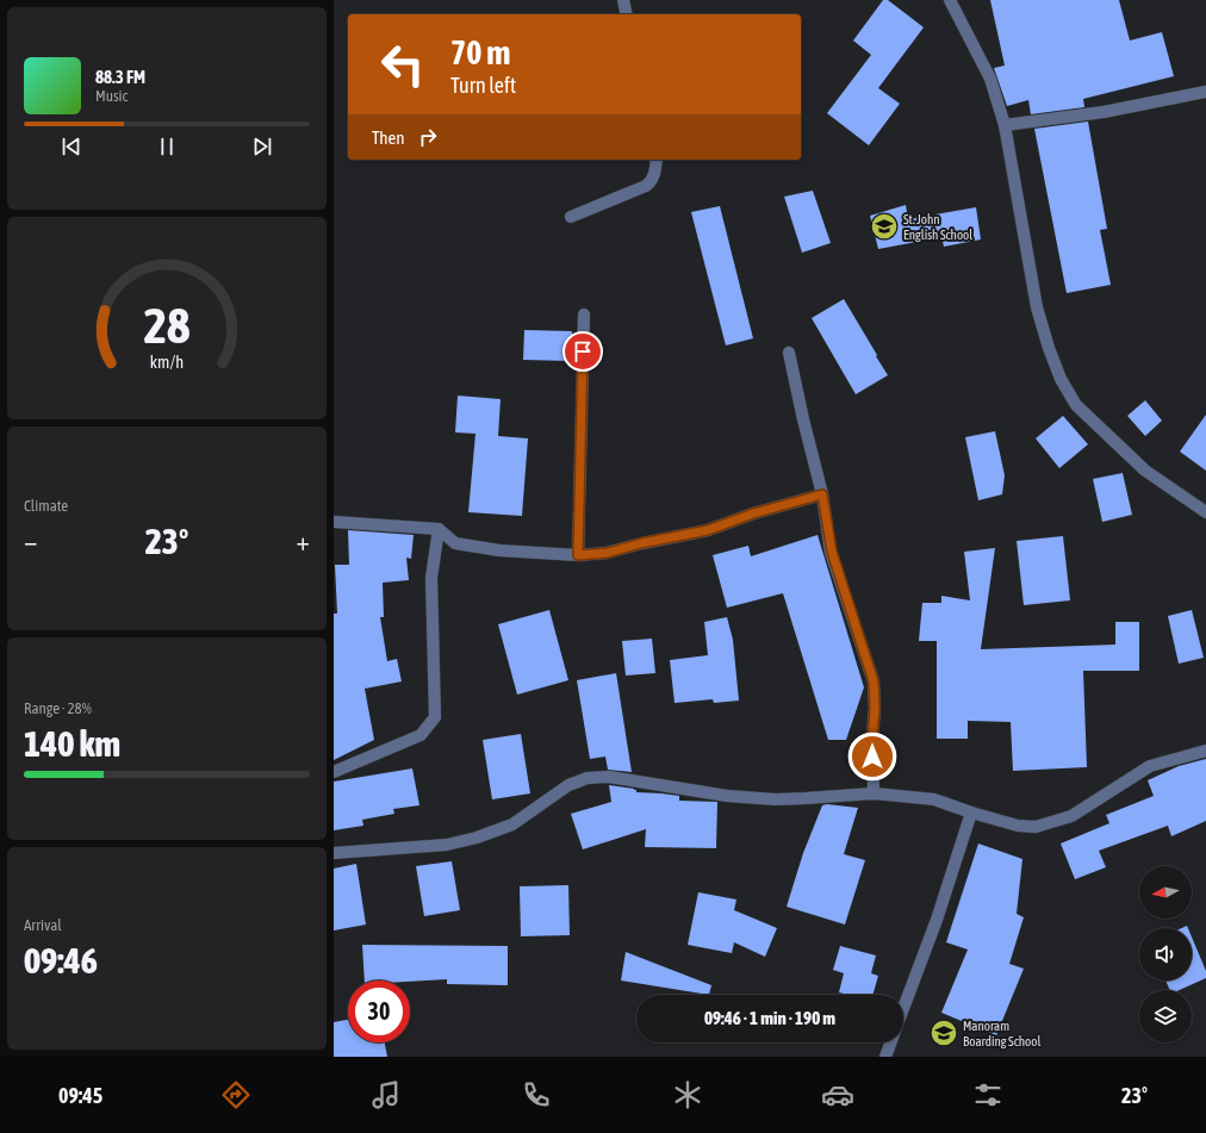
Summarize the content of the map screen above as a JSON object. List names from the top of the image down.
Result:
{
  "places": {
    "school or university": ["St. John English School", "Manoram Boarding School"]
  },
  "north": "left",
  "page": {
    "turn": ["70 m", "Turn left"],
    "song": ["88.3 FM", "Music"],
    "then": "Then",
    "tile": [
      "Climate",
      ["Range · 28%", "140 km"],
      ["Arrival", "09:46"]
    ],
    "heat": ["−", "23°", "+"],
    "limit": "30",
    "trip": "09:46 · 1 min · 190 m",
    "tabs": ["09:45", "23°"],
    "gauge": ["28", "km/h"]
  }
}
